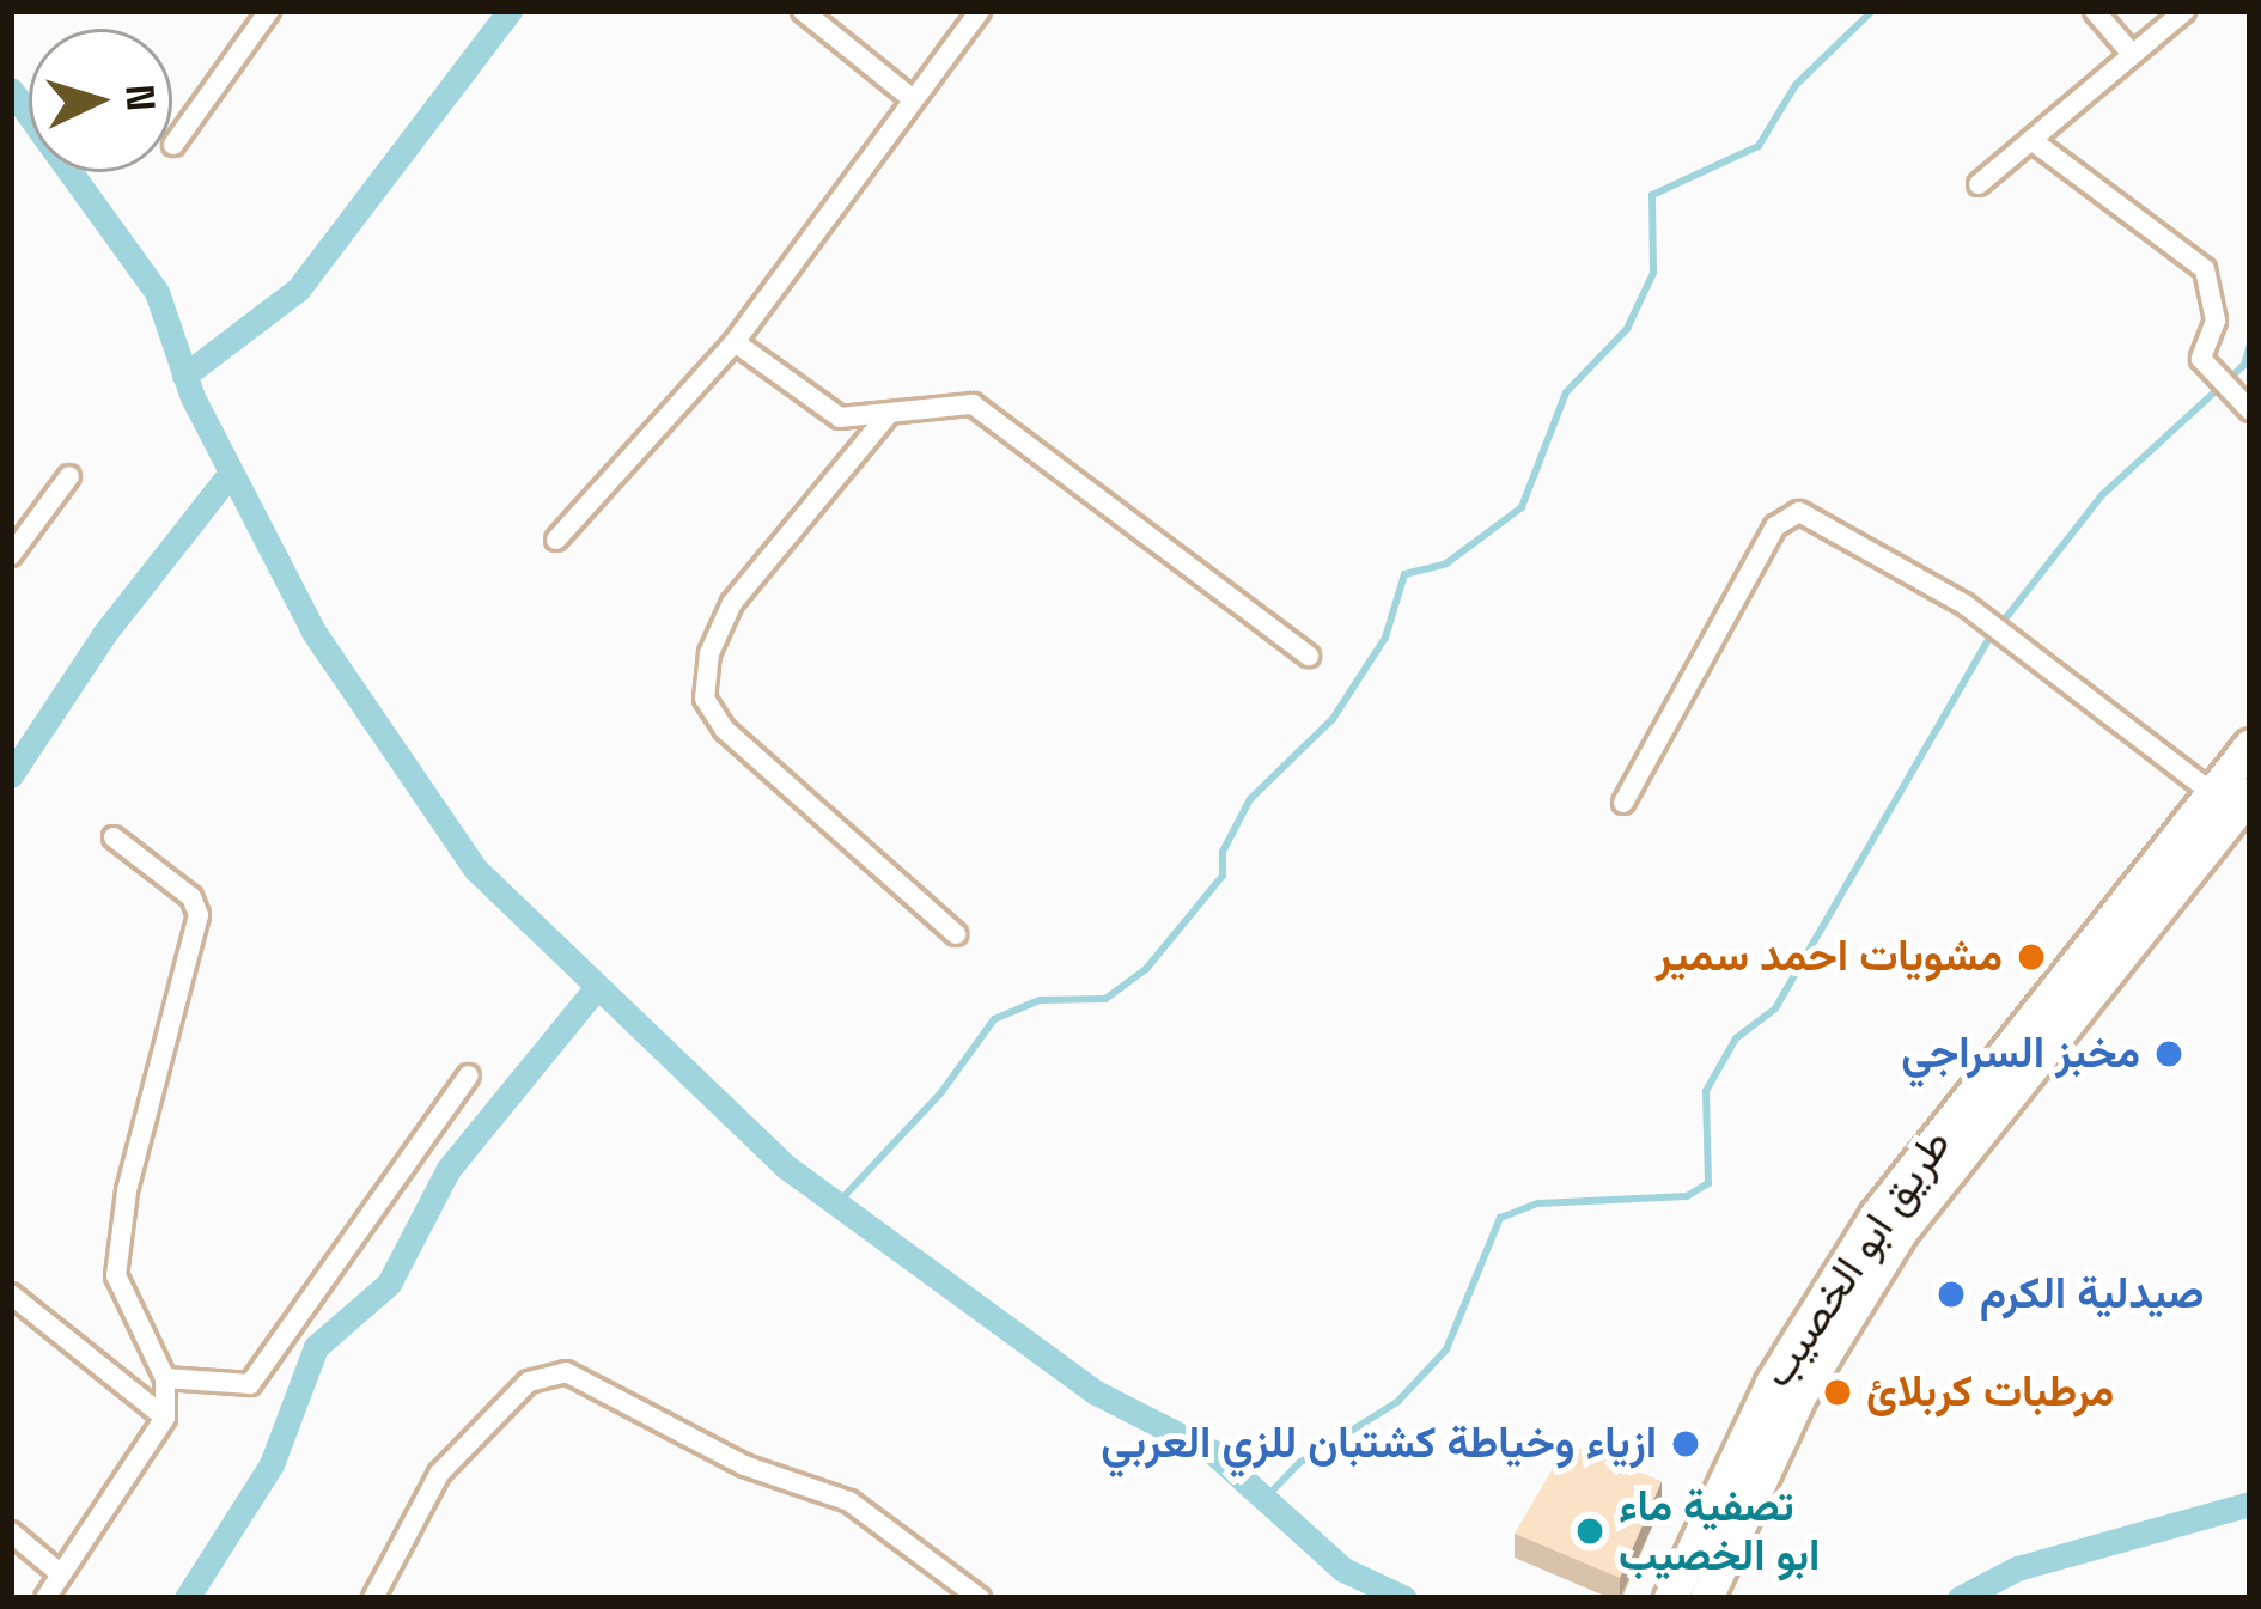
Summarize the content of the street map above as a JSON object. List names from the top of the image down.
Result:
{
  "streets": {
    "main road": ["طريق ابو الخصيب"]
  },
  "places": [
    "مشويات احمد سمير",
    "مخبز السراجي",
    "صيدلية الكرم",
    "مرطبات كربلائ",
    "ازياء وخياطة كشتبان للزي العربي",
    "تصفية ماء ابو الخصيب"
  ],
  "north": "right"
}
